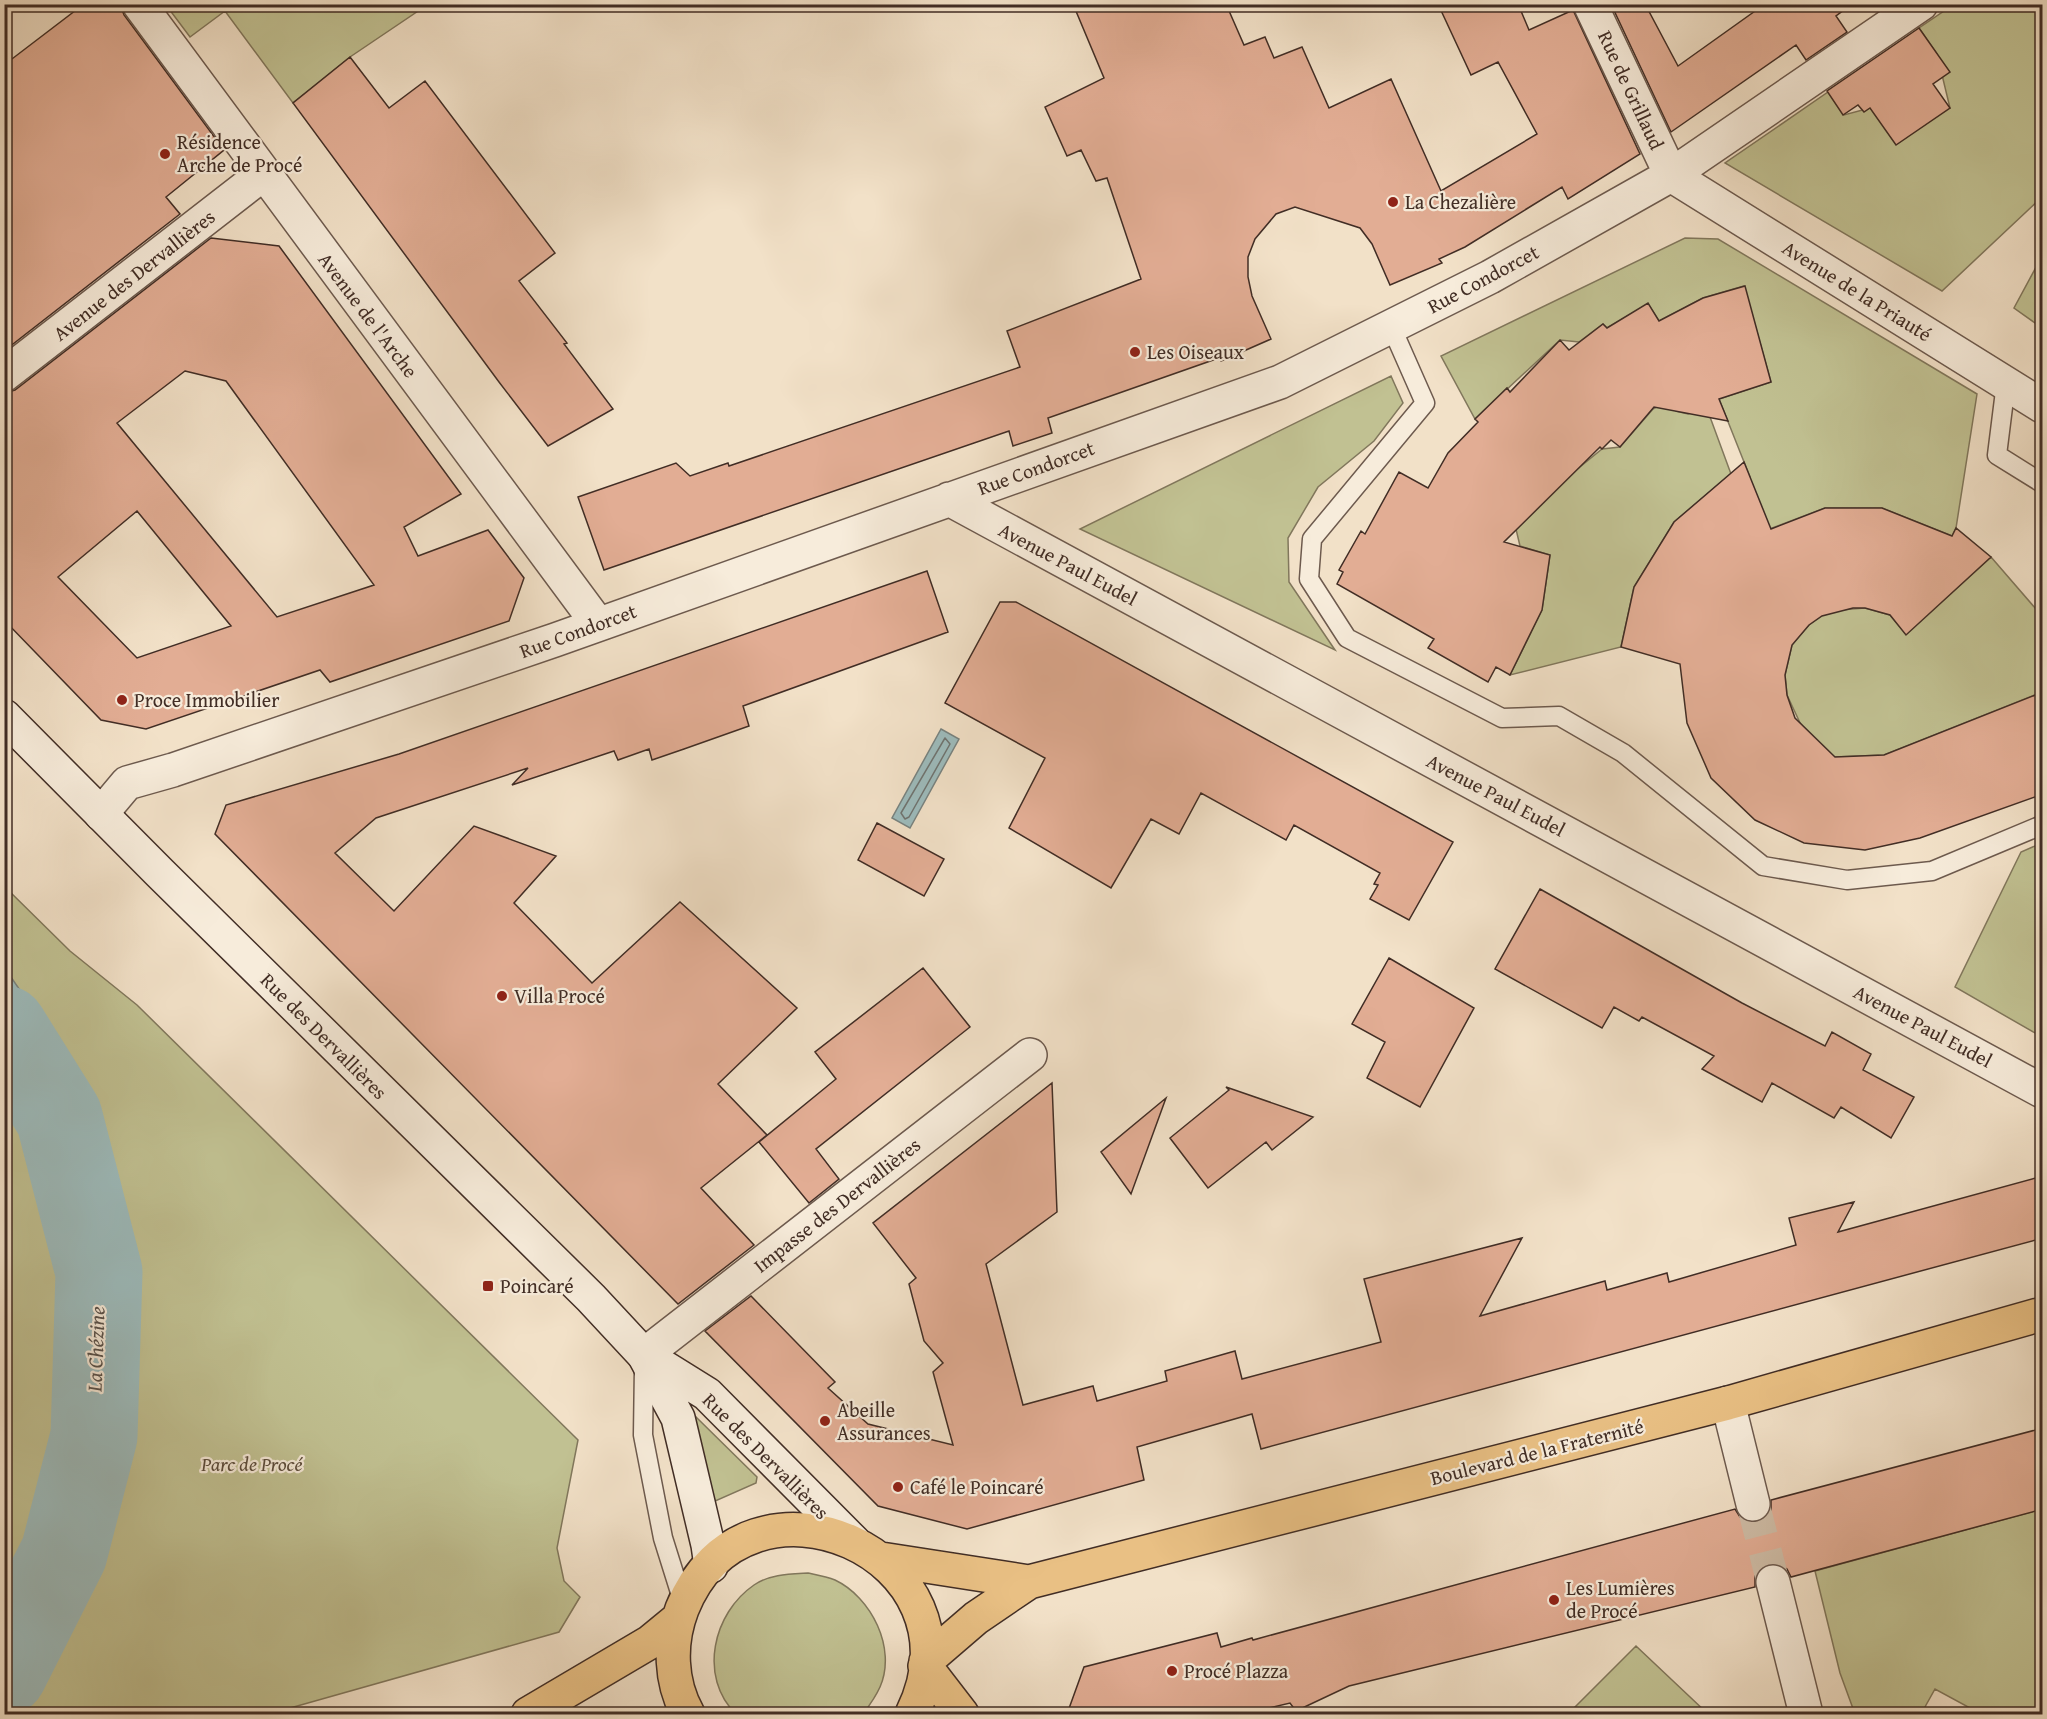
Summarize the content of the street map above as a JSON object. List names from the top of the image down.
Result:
{
  "streets": {
    "main road": ["Boulevard de la Fraternité"],
    "street": [
      "Rue de Grillaud",
      "Avenue des Dervallières",
      "Rue Condorcet",
      "Avenue de la Priauté",
      "Avenue de l'Arche",
      "Avenue Paul Eudel",
      "Rue des Dervallières",
      "Impasse des Dervallières"
    ]
  },
  "crossings": [
    ["Rue de Grillaud", "Rue Condorcet"],
    ["Rue de Grillaud", "Avenue de la Priauté"],
    ["Avenue des Dervallières", "Avenue de l'Arche"],
    ["Rue Condorcet", "Avenue de la Priauté"],
    ["Rue Condorcet", "Avenue de l'Arche"],
    ["Rue Condorcet", "Avenue Paul Eudel"],
    ["Rue Condorcet", "Rue des Dervallières"],
    ["Rue des Dervallières", "Impasse des Dervallières"],
    ["Rue des Dervallières", "Boulevard de la Fraternité"]
  ],
  "water": ["La Chézine"],
  "parks": ["Parc de Procé"],
  "places": {
    "other": [
      "Résidence Arche de Procé",
      "La Chezalière",
      "Les Oiseaux",
      "Proce Immobilier",
      "Villa Procé",
      "Abeille Assurances",
      "Café le Poincaré",
      "Les Lumières de Procé",
      "Procé Plazza"
    ],
    "transit": ["Poincaré"]
  }
}
